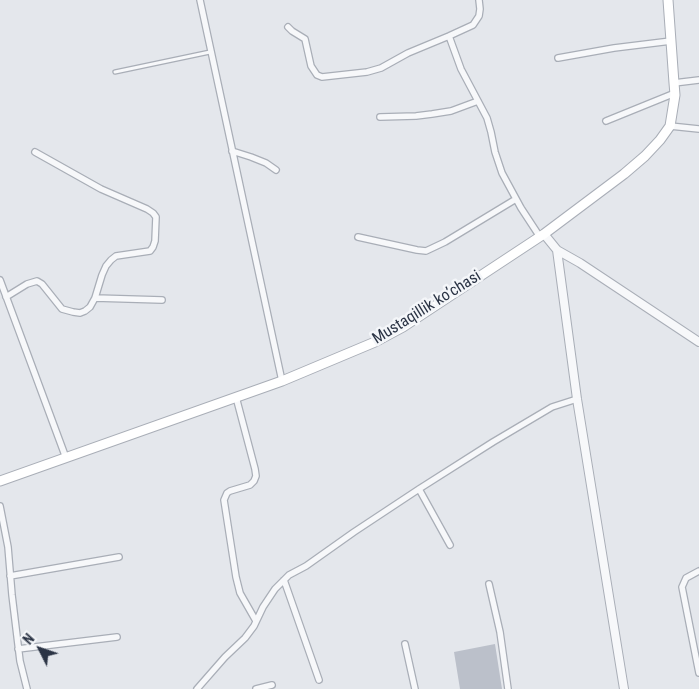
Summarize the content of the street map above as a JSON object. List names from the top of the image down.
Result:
{
  "streets": {
    "main road": ["Mustaqillik ko’chasi"]
  },
  "north": "top left"
}
